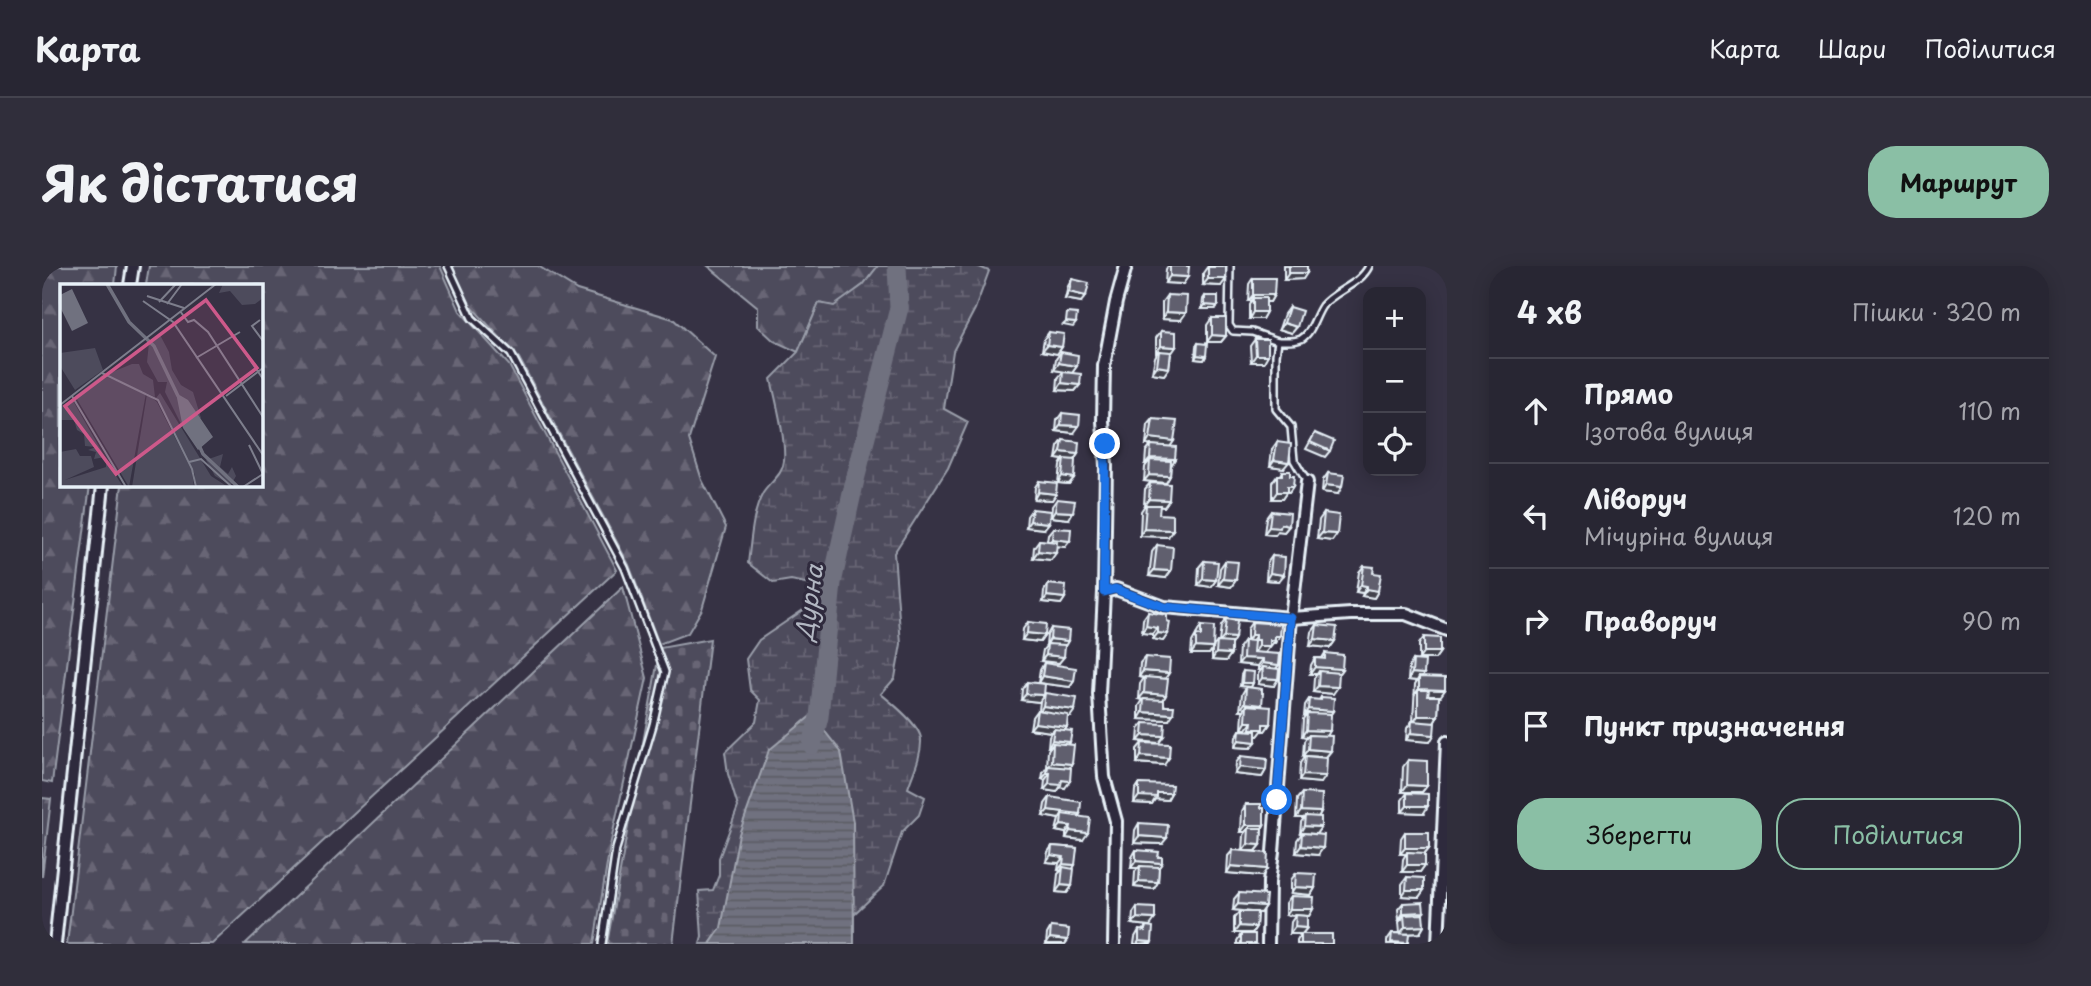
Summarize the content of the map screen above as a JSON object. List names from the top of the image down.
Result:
{
  "water": ["Дурна"],
  "page": {
    "header": "Карта",
    "nav": ["Карта", "Шари", "Поділитися"],
    "title": "Як дістатися",
    "buttons": [
      "Маршрут",
      ["Зберегти", "Поділитися"]
    ],
    "heading": ["4 хв", "Пішки · 320 m"],
    "map_buttons": ["+", "−"],
    "list": [
      ["Прямо", "Ізотова вулиця", "110 m"],
      ["Ліворуч", "Мічуріна вулиця", "120 m"],
      ["Праворуч", "90 m"],
      "Пункт призначення"
    ]
  }
}
